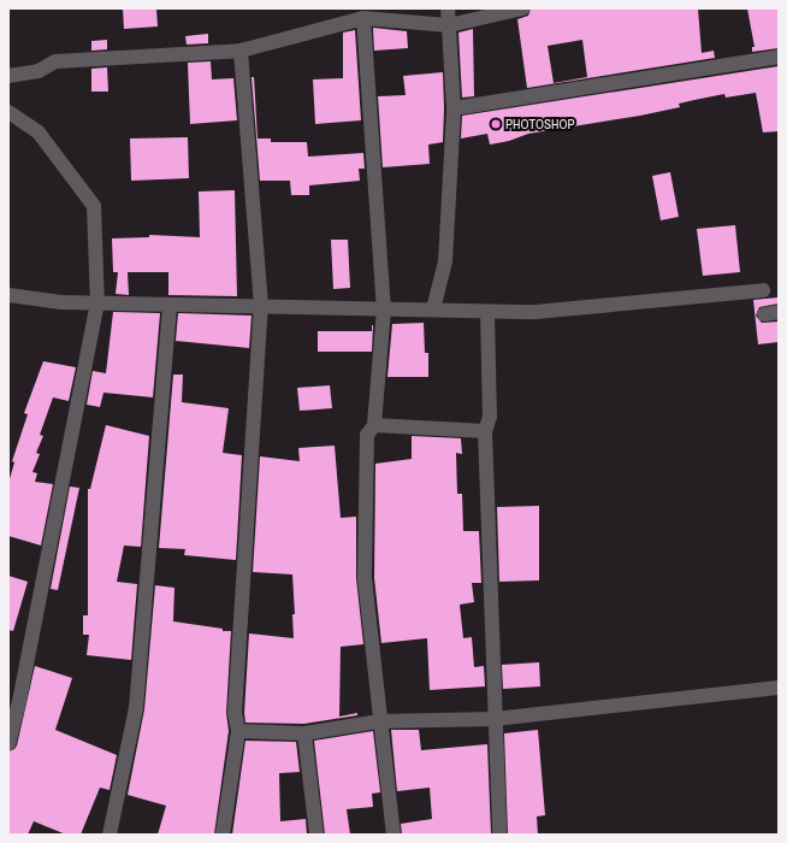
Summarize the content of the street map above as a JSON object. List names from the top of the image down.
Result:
{
  "places": ["PHOTOSHOP"]
}
